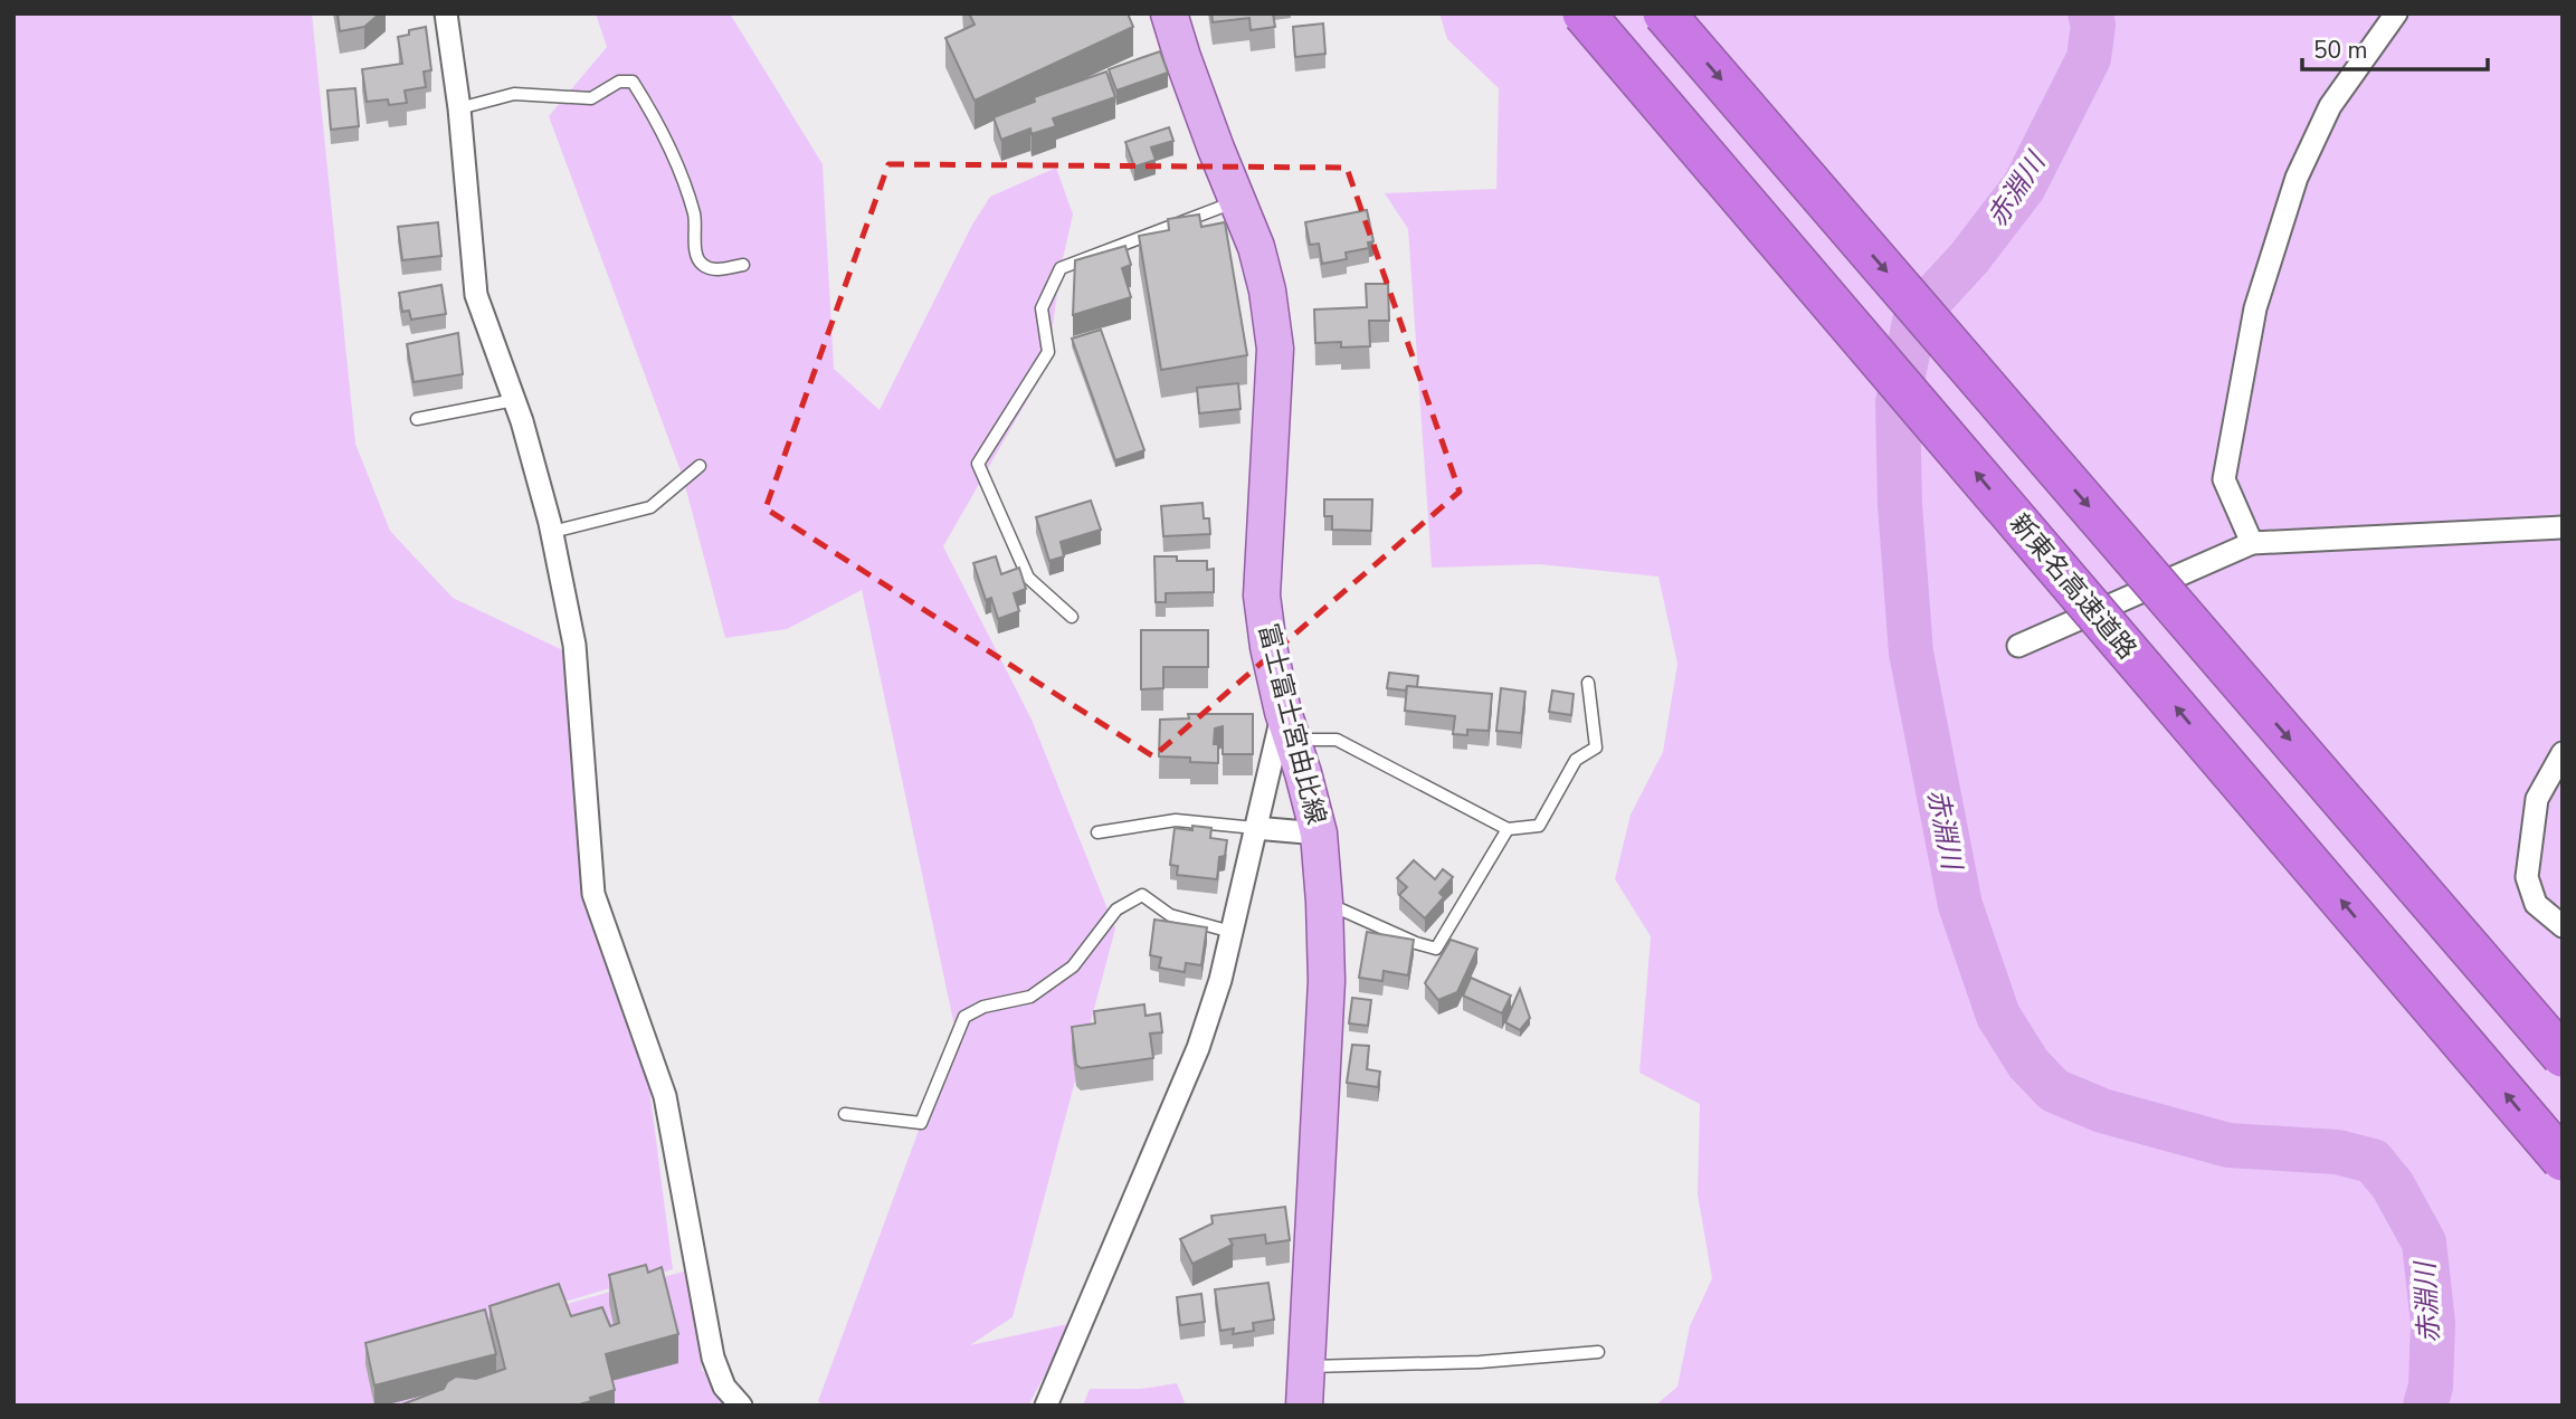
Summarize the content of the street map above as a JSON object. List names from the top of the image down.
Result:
{
  "streets": {
    "highway": ["新東名高速道路"],
    "main road": ["富士富士宮由比線"]
  },
  "water": ["赤淵川"],
  "scale_bar": "50 m"
}
